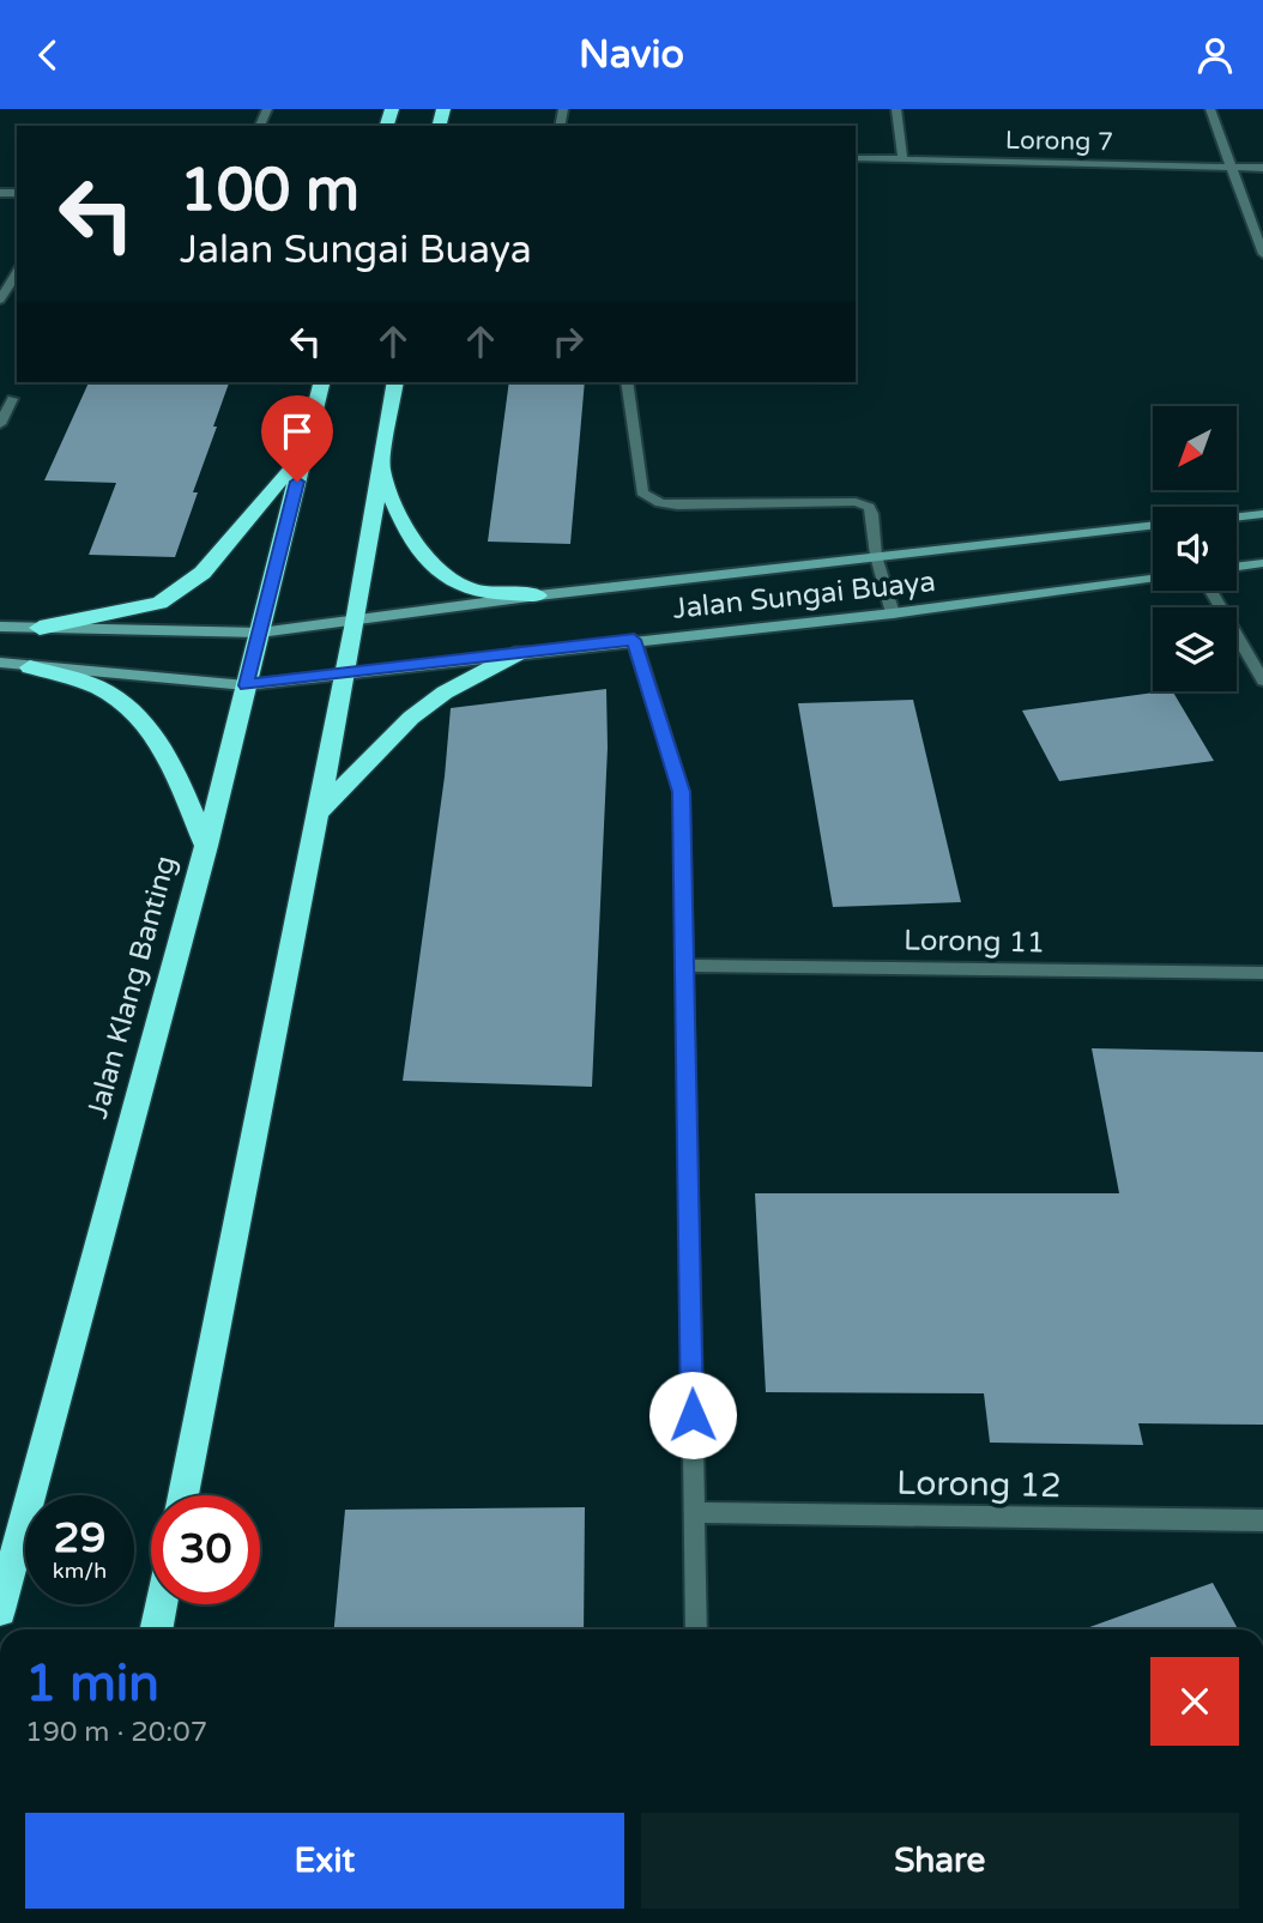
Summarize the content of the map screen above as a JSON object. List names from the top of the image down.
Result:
{
  "streets": {
    "highway": ["Jalan Klang Banting"],
    "street": [
      "Lorong 7",
      "Jalan Sungai Buaya",
      "Lorong 11",
      "Lorong 12"
    ]
  },
  "crossings": [
    ["Jalan Sungai Buaya", "Jalan Klang Banting"]
  ],
  "north": "bottom left",
  "page": {
    "header": "Navio",
    "turn": ["100 m", "Jalan Sungai Buaya"],
    "speed": "29 km/h",
    "limit": "30",
    "heading": ["1 min", "190 m · 20:07"],
    "buttons": ["Exit", "Share"]
  }
}
